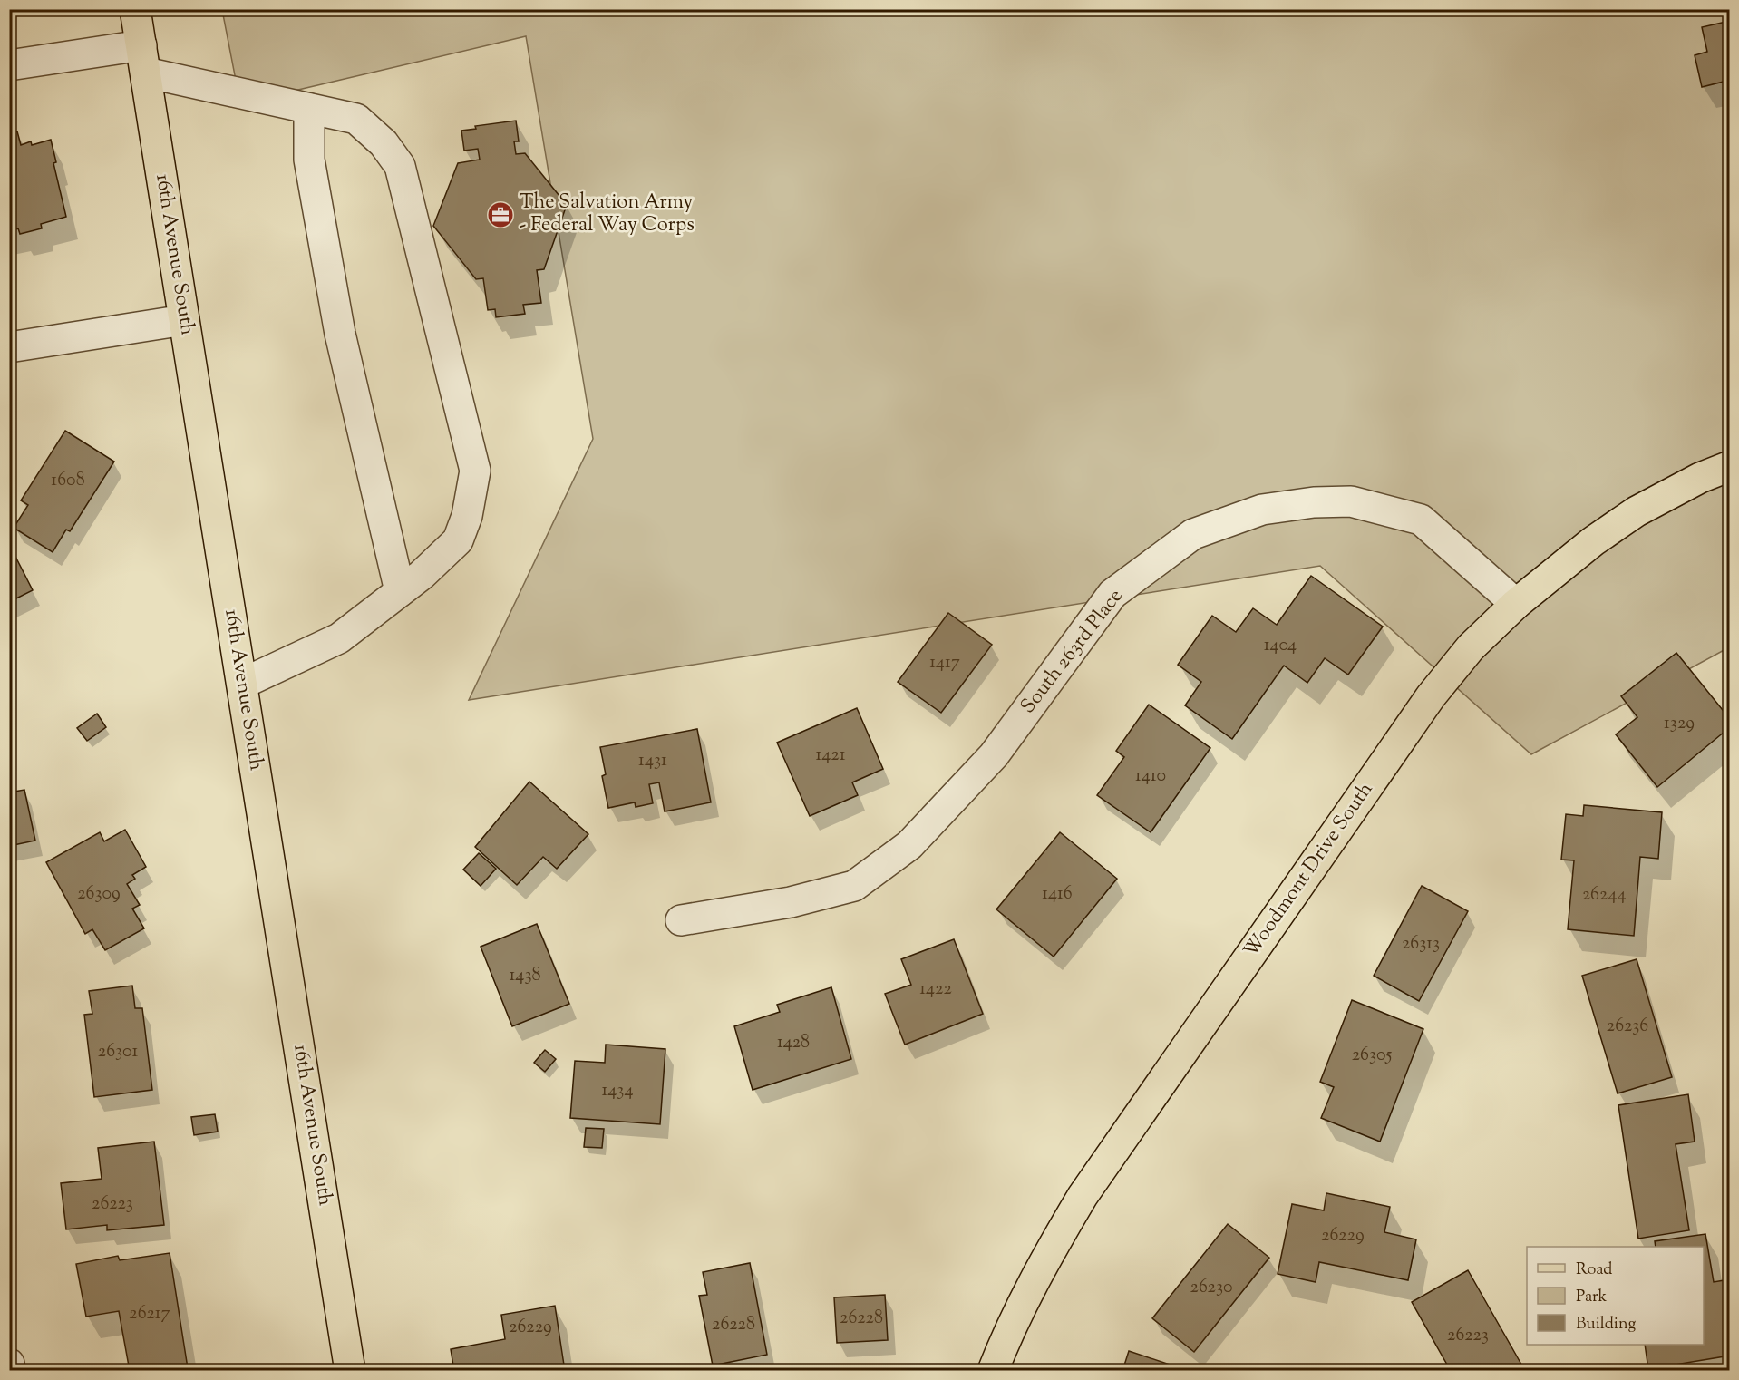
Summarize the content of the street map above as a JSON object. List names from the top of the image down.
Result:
{
  "streets": {
    "main road": ["16th Avenue South", "Woodmont Drive South"],
    "street": ["South 263rd Place"]
  },
  "crossings": [
    ["South 263rd Place", "Woodmont Drive South"]
  ],
  "places": {
    "office": ["The Salvation Army - Federal Way Corps"]
  },
  "house_numbers": [
    "1608",
    "1404",
    "1417",
    "1329",
    "1421",
    "1431",
    "1410",
    "26309",
    "1416",
    "26244",
    "26313",
    "1438",
    "1422",
    "26236",
    "1428",
    "26301",
    "26305",
    "1434",
    "26223",
    "26229",
    "26230",
    "26217",
    "26228",
    "26228",
    "26229",
    "26223"
  ],
  "legend": ["Road", "Park", "Building"]
}
